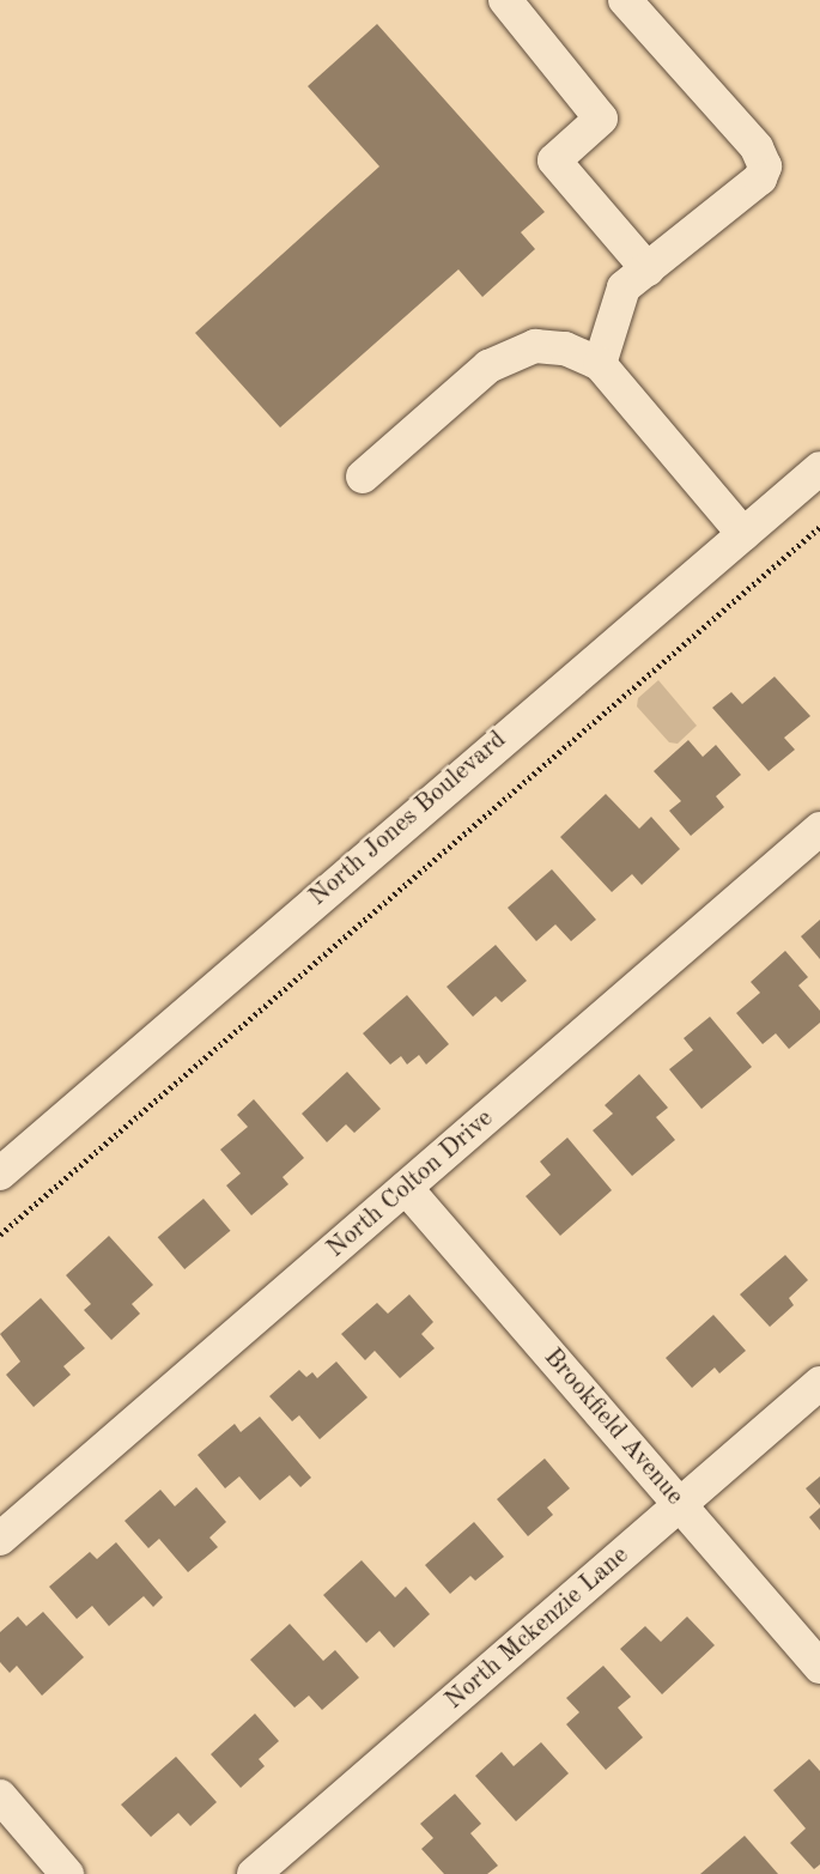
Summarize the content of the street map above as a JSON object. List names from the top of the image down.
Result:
{
  "streets": {
    "street": [
      "North Jones Boulevard",
      "North Colton Drive",
      "Brookfield Avenue",
      "North Mckenzie Lane"
    ]
  },
  "crossings": [
    ["North Colton Drive", "Brookfield Avenue"],
    ["Brookfield Avenue", "North Mckenzie Lane"]
  ]
}
